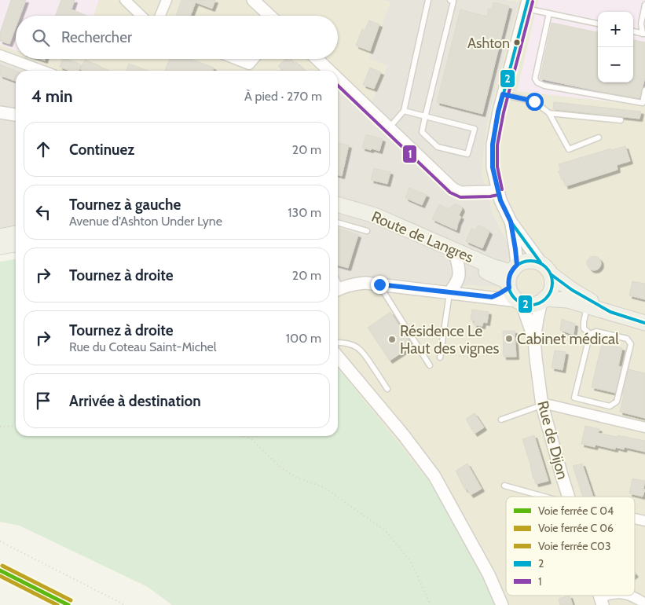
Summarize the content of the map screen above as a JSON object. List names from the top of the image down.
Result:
{
  "streets": {
    "main road": ["Route de Langres"],
    "street": ["Rue de Dijon"]
  },
  "crossings": [
    ["Route de Langres", "Rue de Dijon"]
  ],
  "places": ["Ashton", "Cabinet médical", "Résidence Le Haut des vignes"],
  "lines": ["transit line 2", "transit line 1", "rail line C03"],
  "legend": [
    "Voie ferrée C 04",
    "Voie ferrée C 06",
    "Voie ferrée C03",
    "2",
    "1"
  ],
  "page": {
    "map_buttons": ["+", "−"],
    "search": "Rechercher",
    "heading": ["4 min", "À pied · 270 m"],
    "list": [
      ["Continuez", "20 m"],
      ["Tournez à gauche", "Avenue d'Ashton Under Lyne", "130 m"],
      ["Tournez à droite", "20 m"],
      ["Tournez à droite", "Rue du Coteau Saint-Michel", "100 m"],
      "Arrivée à destination"
    ]
  }
}
